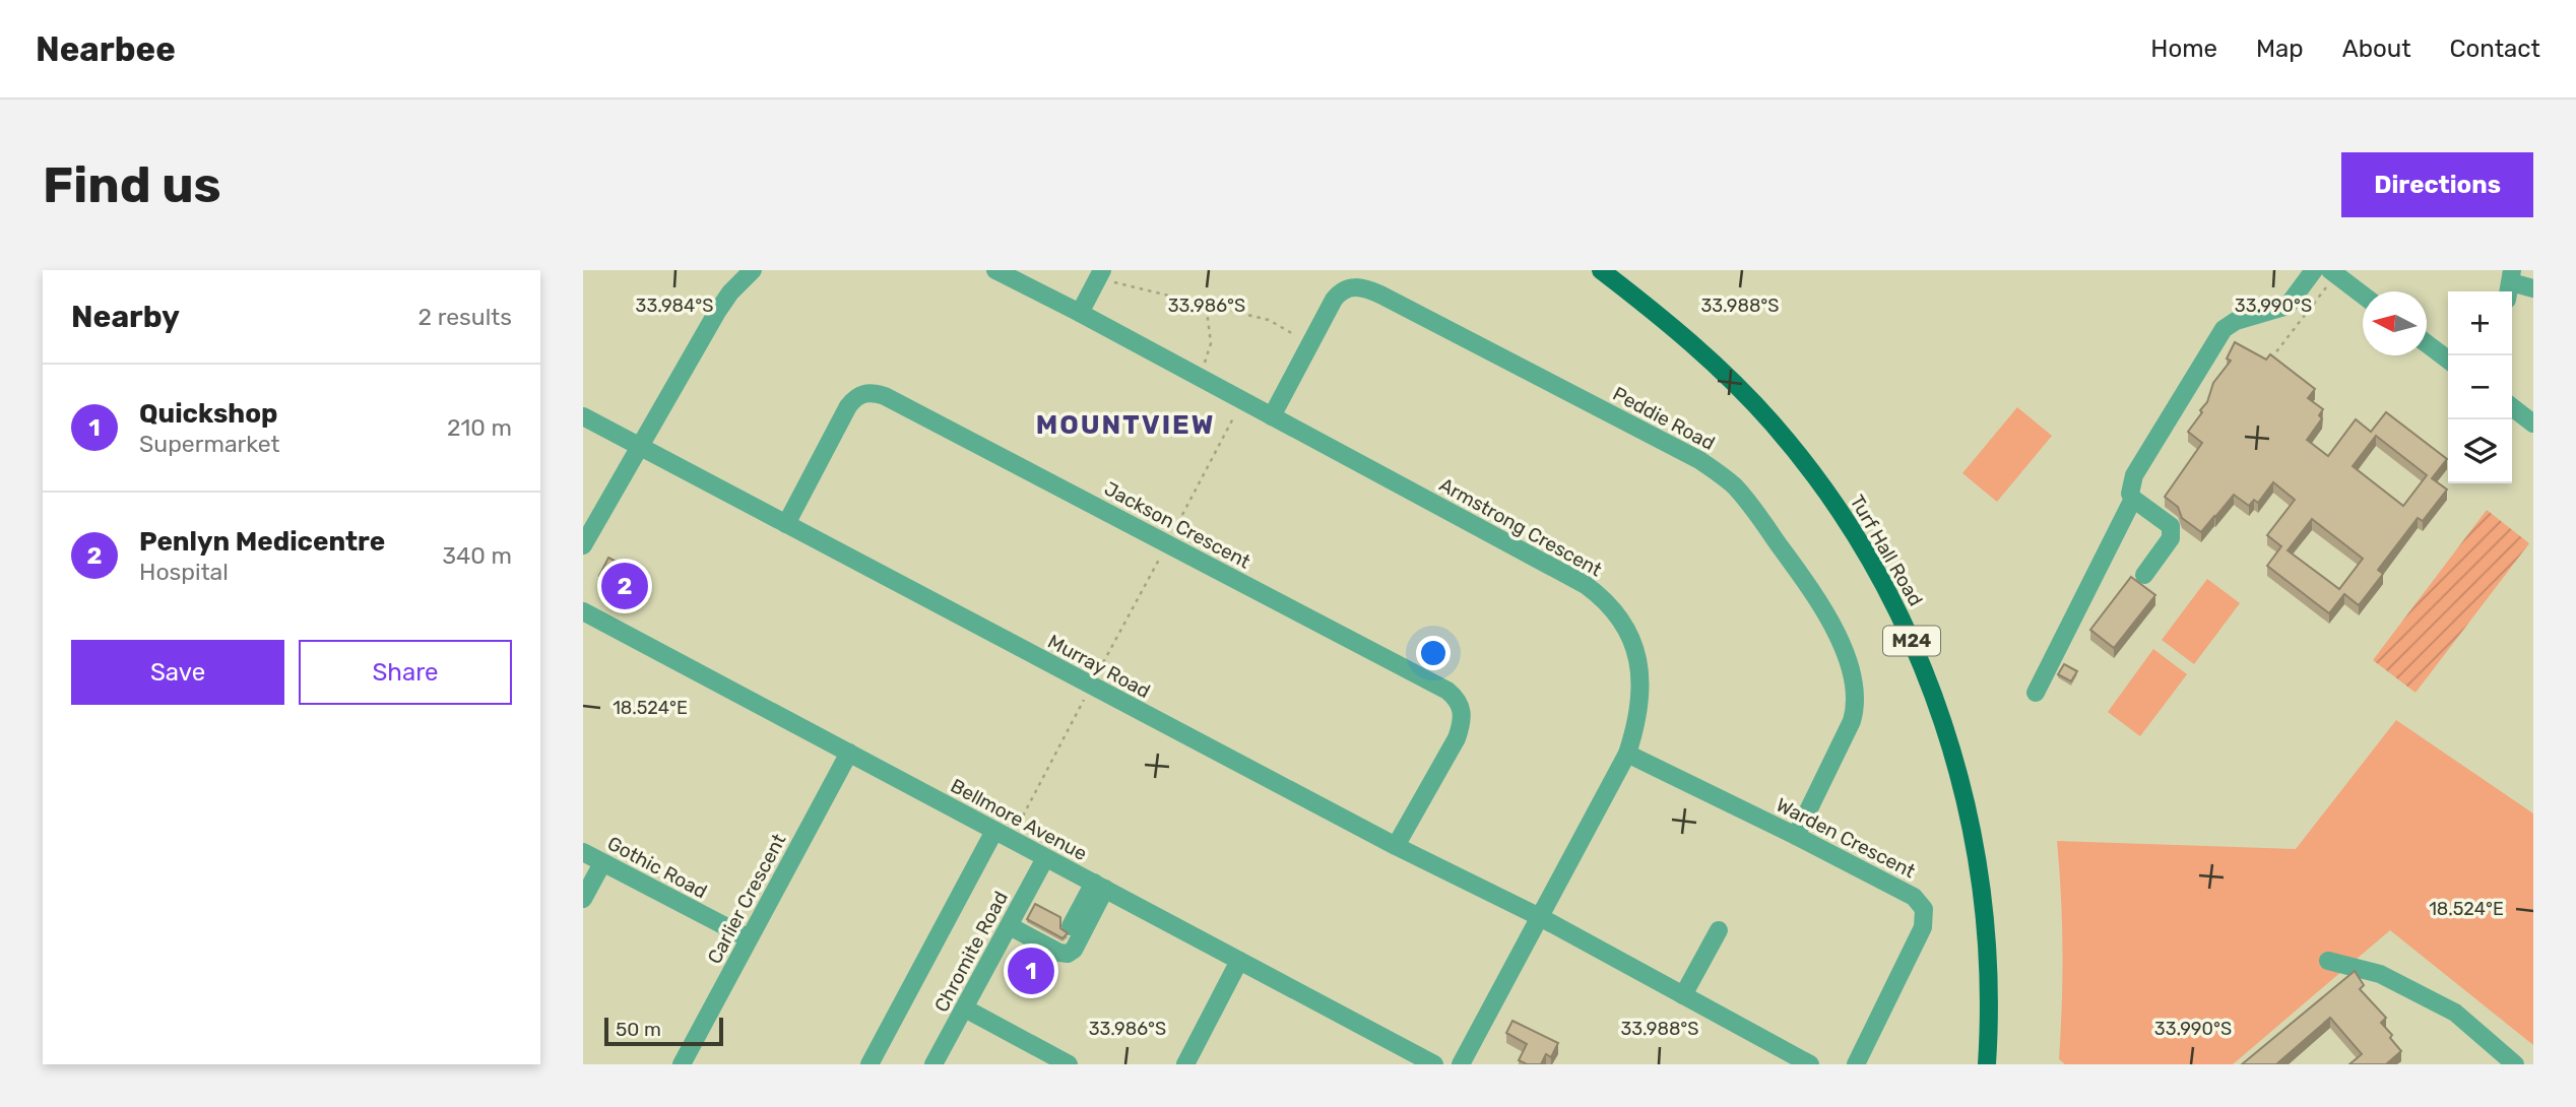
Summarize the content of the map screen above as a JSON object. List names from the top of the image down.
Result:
{
  "streets": {
    "main road": ["Turf Hall Road", "M24"],
    "street": [
      "Peddie Road",
      "Jackson Crescent",
      "Armstrong Crescent",
      "Murray Road",
      "Bellmore Avenue",
      "Warden Crescent",
      "Gothic Road",
      "Carlier Crescent",
      "Chromite Road"
    ]
  },
  "crossings": [
    ["Peddie Road", "Armstrong Crescent"],
    ["Peddie Road", "Warden Crescent"],
    ["Jackson Crescent", "Murray Road"],
    ["Armstrong Crescent", "Murray Road"],
    ["Armstrong Crescent", "Warden Crescent"],
    ["Bellmore Avenue", "Carlier Crescent"],
    ["Bellmore Avenue", "Chromite Road"],
    ["Gothic Road", "Carlier Crescent"]
  ],
  "districts": ["MOUNTVIEW"],
  "scale_bar": "50 m",
  "north": "left",
  "page": {
    "header": "Nearbee",
    "nav": [
      "Home",
      "Map",
      "About",
      "Contact"
    ],
    "buttons": [
      "Directions",
      ["Save", "Share"]
    ],
    "title": "Find us",
    "heading": ["Nearby", "2 results"],
    "map_buttons": ["+", "−"],
    "list": [
      {
        "mark": "1",
        "name": "Quickshop",
        "note": "Supermarket",
        "value": "210 m"
      },
      {
        "mark": "2",
        "name": "Penlyn Medicentre",
        "note": "Hospital",
        "value": "340 m"
      }
    ],
    "pins": ["2", "1"],
    "scale": "50 m"
  },
  "coordinates": [
    "33.984°S",
    "33.986°S",
    "33.988°S",
    "33.990°S",
    "18.524°E"
  ]
}
